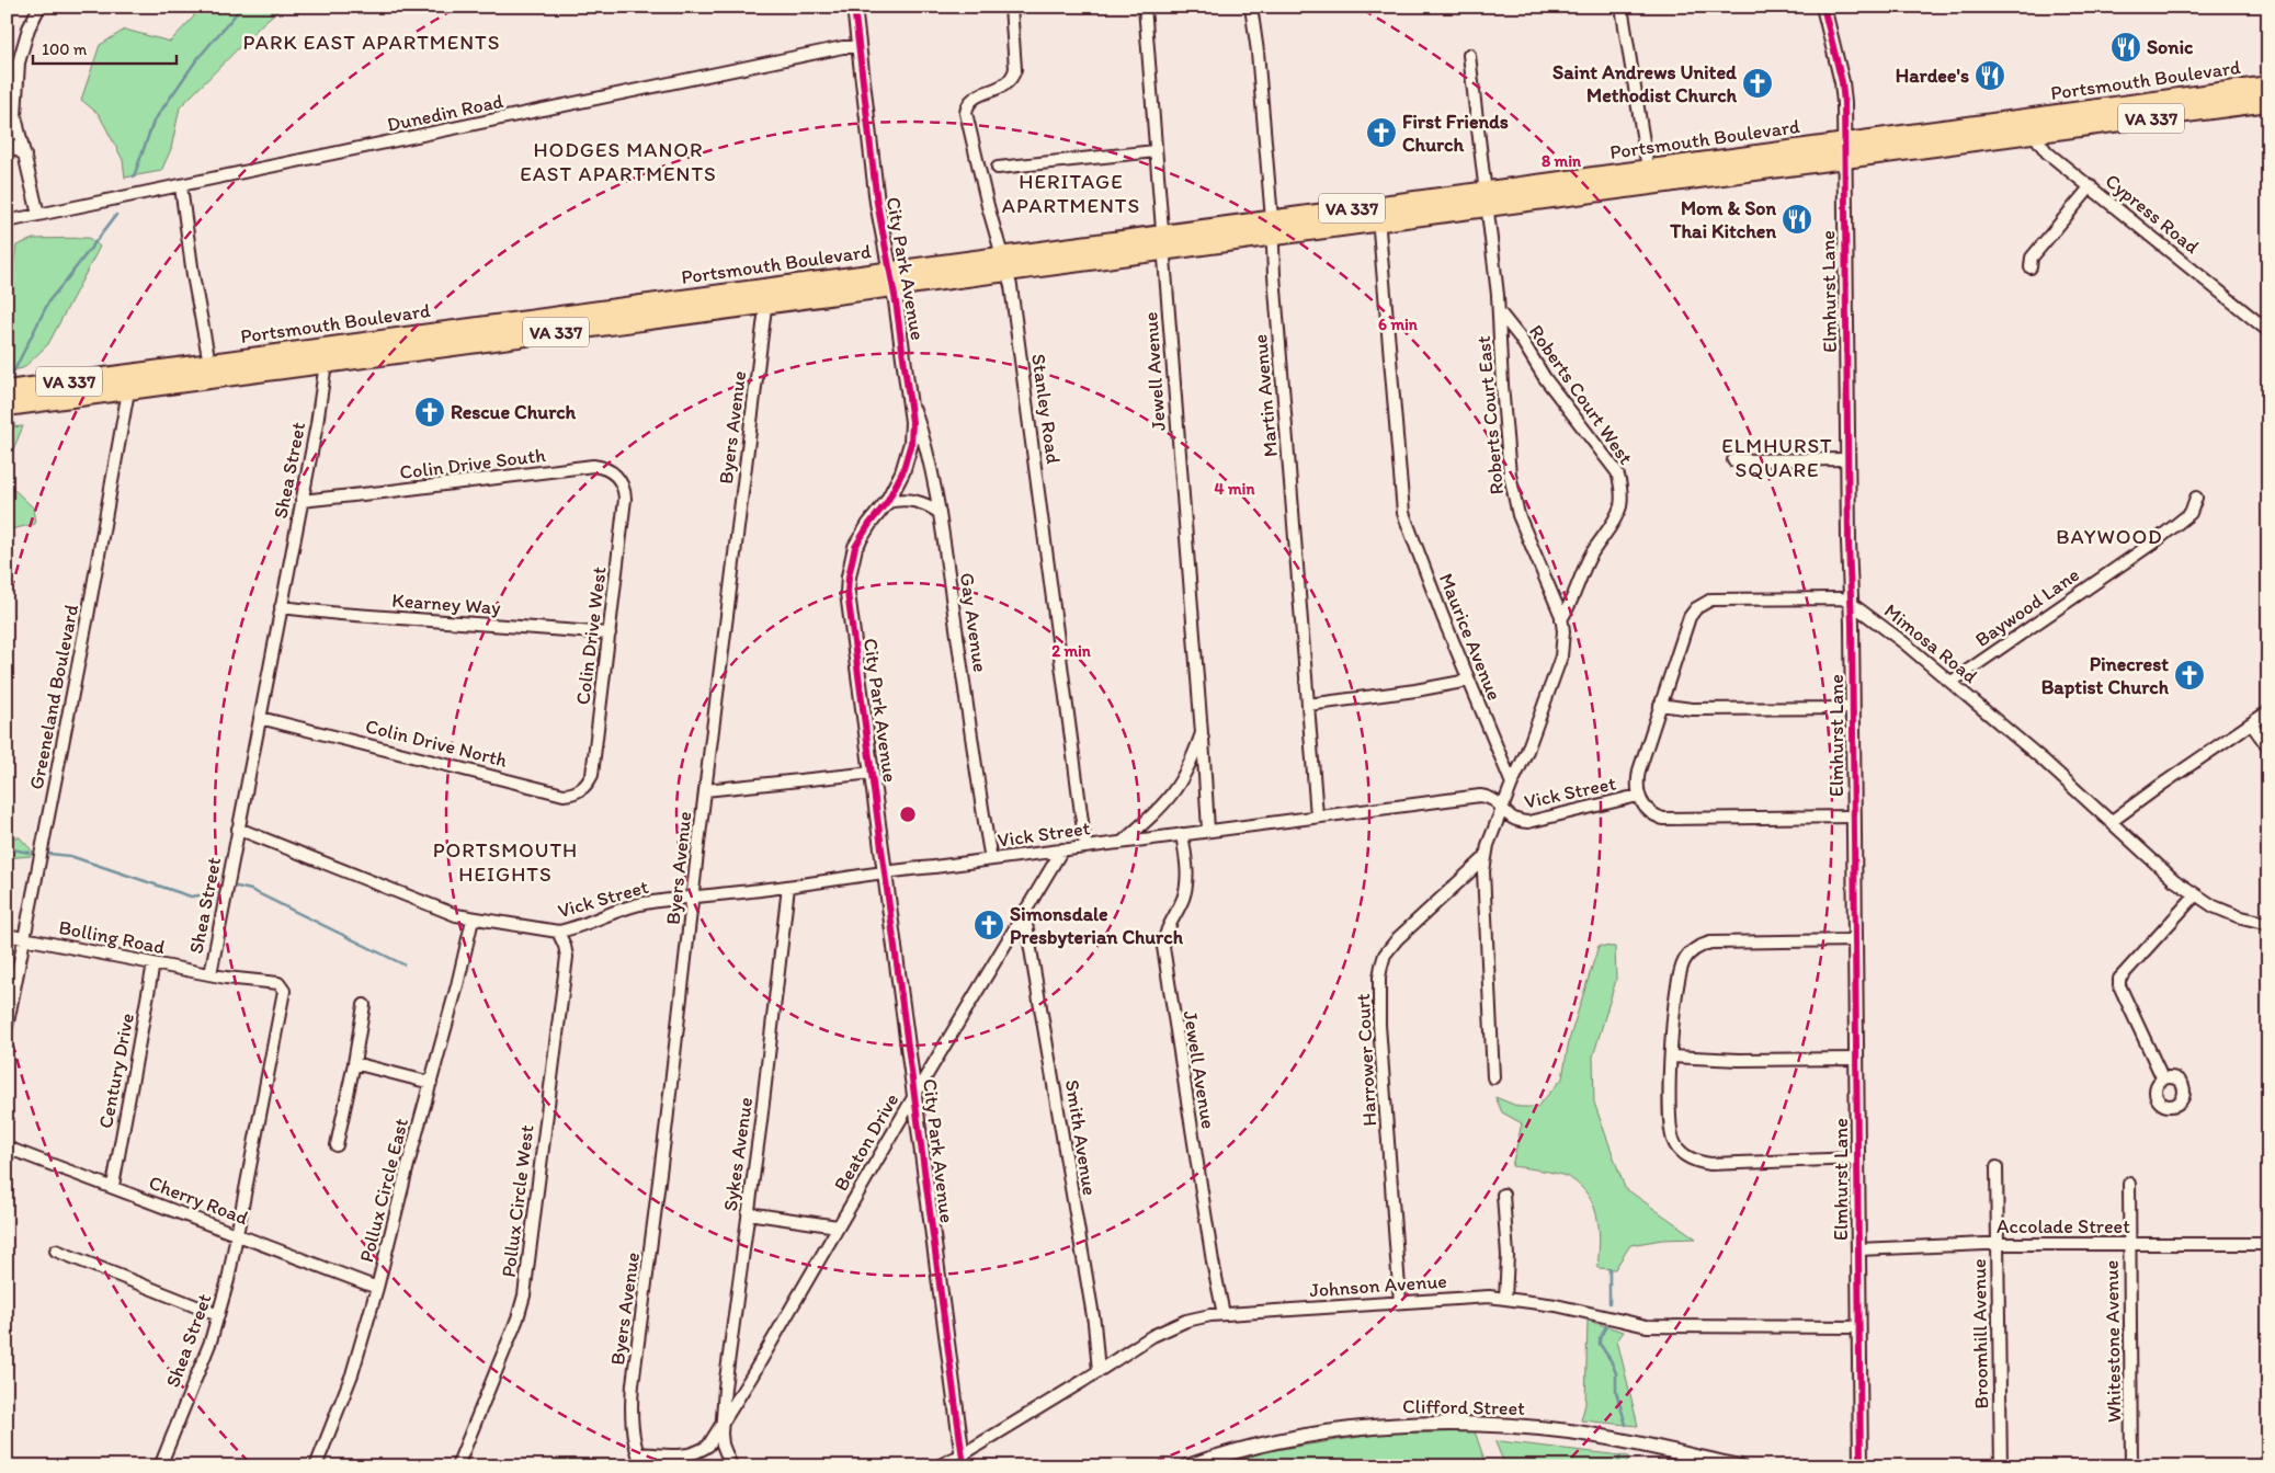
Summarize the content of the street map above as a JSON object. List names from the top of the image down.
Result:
{
  "streets": {
    "main road": ["Portsmouth Boulevard", "VA 337"],
    "street": [
      "Dunedin Road",
      "Cypress Road",
      "City Park Avenue",
      "Elmhurst Lane",
      "Jewell Avenue",
      "Roberts Court West",
      "Martin Avenue",
      "Stanley Road",
      "Roberts Court East",
      "Byers Avenue",
      "Colin Drive South",
      "Shea Street",
      "Kearney Way",
      "Baywood Lane",
      "Gay Avenue",
      "Colin Drive West",
      "Maurice Avenue",
      "Mimosa Road",
      "Greeneland Boulevard",
      "Colin Drive North",
      "Vick Street",
      "Bolling Road",
      "Harrower Court",
      "Century Drive",
      "Smith Avenue",
      "Beaton Drive",
      "Sykes Avenue",
      "Pollux Circle East",
      "Cherry Road",
      "Pollux Circle West",
      "Accolade Street",
      "Johnson Avenue",
      "Broomhill Avenue",
      "Whitestone Avenue",
      "Clifford Street"
    ]
  },
  "crossings": [
    ["Portsmouth Boulevard", "Cypress Road"],
    ["Portsmouth Boulevard", "City Park Avenue"],
    ["Portsmouth Boulevard", "Elmhurst Lane"],
    ["Portsmouth Boulevard", "Jewell Avenue"],
    ["Portsmouth Boulevard", "Martin Avenue"],
    ["Portsmouth Boulevard", "Stanley Road"],
    ["Portsmouth Boulevard", "Roberts Court East"],
    ["Portsmouth Boulevard", "Byers Avenue"],
    ["Portsmouth Boulevard", "Shea Street"],
    ["Portsmouth Boulevard", "Maurice Avenue"],
    ["Portsmouth Boulevard", "Greeneland Boulevard"],
    ["Dunedin Road", "City Park Avenue"],
    ["City Park Avenue", "Gay Avenue"],
    ["City Park Avenue", "Vick Street"],
    ["City Park Avenue", "Beaton Drive"],
    ["City Park Avenue", "Johnson Avenue"],
    ["Elmhurst Lane", "Mimosa Road"],
    ["Elmhurst Lane", "Vick Street"],
    ["Elmhurst Lane", "Accolade Street"],
    ["Elmhurst Lane", "Johnson Avenue"],
    ["Jewell Avenue", "Vick Street"],
    ["Jewell Avenue", "Johnson Avenue"],
    ["Roberts Court West", "Roberts Court East"],
    ["Martin Avenue", "Vick Street"],
    ["Stanley Road", "Vick Street"],
    ["Roberts Court East", "Maurice Avenue"],
    ["Byers Avenue", "Vick Street"],
    ["Byers Avenue", "Beaton Drive"],
    ["Colin Drive South", "Shea Street"],
    ["Colin Drive South", "Colin Drive West"],
    ["Shea Street", "Kearney Way"],
    ["Shea Street", "Colin Drive North"],
    ["Shea Street", "Vick Street"],
    ["Shea Street", "Bolling Road"],
    ["Shea Street", "Cherry Road"],
    ["Kearney Way", "Colin Drive West"],
    ["Baywood Lane", "Mimosa Road"],
    ["Gay Avenue", "Vick Street"],
    ["Colin Drive West", "Colin Drive North"],
    ["Mimosa Road", "Vick Street"],
    ["Greeneland Boulevard", "Bolling Road"],
    ["Vick Street", "Beaton Drive"],
    ["Vick Street", "Sykes Avenue"],
    ["Vick Street", "Pollux Circle East"],
    ["Vick Street", "Pollux Circle West"],
    ["Bolling Road", "Century Drive"],
    ["Harrower Court", "Johnson Avenue"],
    ["Century Drive", "Cherry Road"],
    ["Smith Avenue", "Beaton Drive"],
    ["Smith Avenue", "Johnson Avenue"],
    ["Beaton Drive", "Sykes Avenue"],
    ["Pollux Circle East", "Cherry Road"],
    ["Accolade Street", "Broomhill Avenue"],
    ["Accolade Street", "Whitestone Avenue"]
  ],
  "districts": [
    "PARK EAST APARTMENTS",
    "HODGES MANOR EAST APARTMENTS",
    "HERITAGE APARTMENTS",
    "ELMHURST SQUARE",
    "BAYWOOD",
    "PORTSMOUTH HEIGHTS"
  ],
  "places": {
    "restaurant": ["Sonic", "Hardee's", "Mom & Son Thai Kitchen"],
    "church": [
      "Saint Andrews United Methodist Church",
      "First Friends Church",
      "Rescue Church",
      "Pinecrest Baptist Church",
      "Simonsdale Presbyterian Church"
    ]
  },
  "scale_bar": "100 m",
  "rings": [
    "8 min",
    "6 min",
    "4 min",
    "2 min"
  ]
}
